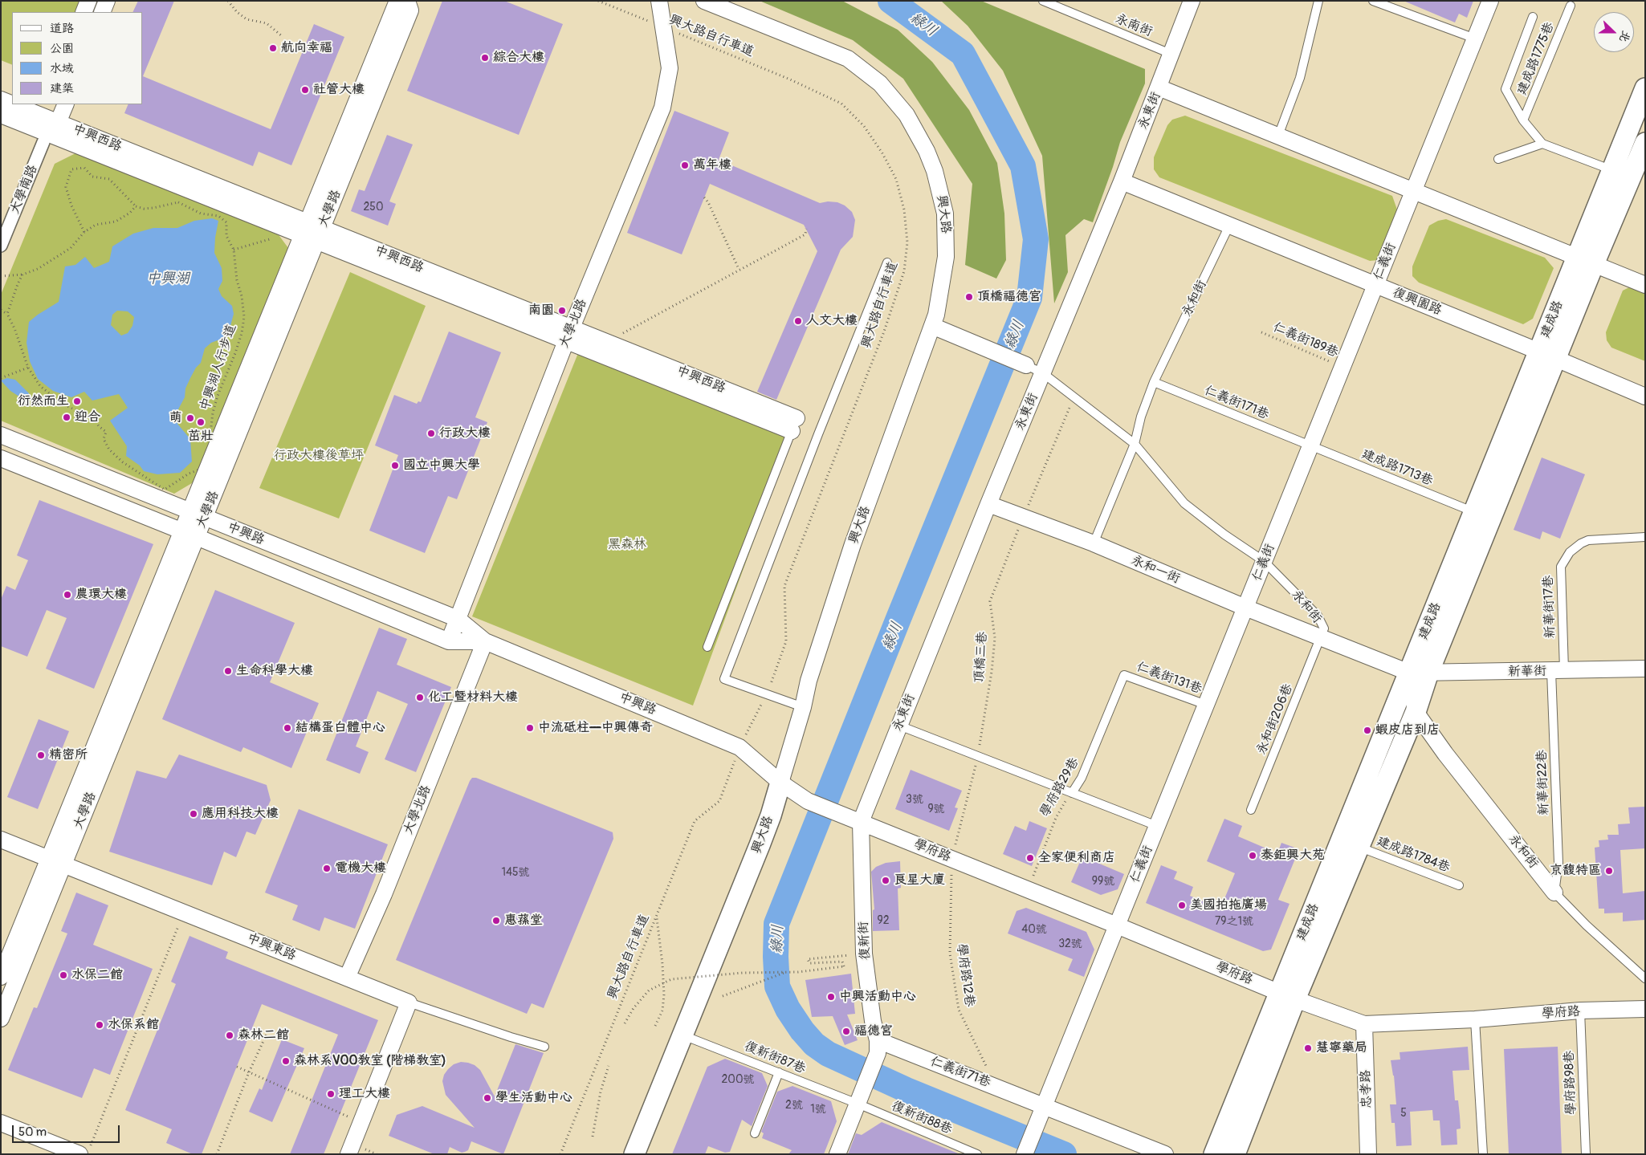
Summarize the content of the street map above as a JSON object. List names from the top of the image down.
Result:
{
  "streets": {
    "street": [
      "永東街",
      "中興西路",
      "大學南路",
      "大學路",
      "興大路",
      "仁義街",
      "永和街",
      "復興園路",
      "建成路",
      "大學北路",
      "中興路",
      "永和一街",
      "新華街",
      "學府路",
      "復新街",
      "中興東路",
      "仁義街71巷",
      "忠孝路"
    ],
    "lane": [
      "永南街",
      "建成路1775巷",
      "仁義街171巷",
      "建成路1713巷",
      "新華街17巷",
      "仁義街131巷",
      "永和街206巷",
      "新華街22巷",
      "學府路29巷",
      "建成路1784巷",
      "復新街87巷",
      "學府路98巷",
      "復新街88巷"
    ],
    "path": [
      "興大路自行車道",
      "仁義街189巷",
      "中興湖人行步道",
      "頂橋三巷",
      "學府路12巷"
    ]
  },
  "crossings": [
    ["永南街", "永東街"],
    ["興大路自行車道", "大學北路"],
    ["永東街", "復興園路"],
    ["永東街", "永和一街"],
    ["永東街", "學府路"],
    ["永東街", "復新街"],
    ["中興西路", "大學南路"],
    ["中興西路", "大學路"],
    ["中興西路", "大學北路"],
    ["大學路", "中興路"],
    ["大學路", "中興東路"],
    ["興大路", "中興路"],
    ["興大路", "學府路"],
    ["興大路", "復新街87巷"],
    ["仁義街", "永和街"],
    ["仁義街", "復興園路"],
    ["仁義街", "仁義街189巷"],
    ["仁義街", "仁義街171巷"],
    ["仁義街", "建成路1713巷"],
    ["仁義街", "永和一街"],
    ["仁義街", "仁義街131巷"],
    ["仁義街", "學府路"],
    ["仁義街", "仁義街71巷"],
    ["永和街", "復興園路"],
    ["永和街", "建成路"],
    ["永和街", "仁義街171巷"],
    ["永和街", "永和一街"],
    ["永和街", "新華街"],
    ["永和街", "永和街206巷"],
    ["永和街", "新華街22巷"],
    ["復興園路", "建成路"],
    ["建成路", "建成路1713巷"],
    ["建成路", "新華街"],
    ["建成路", "學府路"],
    ["建成路", "建成路1784巷"],
    ["大學北路", "中興路"],
    ["大學北路", "中興東路"],
    ["仁義街171巷", "建成路1713巷"],
    ["中興路", "學府路"],
    ["永和一街", "頂橋三巷"],
    ["永和一街", "永和街206巷"],
    ["新華街17巷", "新華街"],
    ["新華街17巷", "新華街22巷"],
    ["頂橋三巷", "學府路"],
    ["頂橋三巷", "學府路12巷"],
    ["新華街", "新華街22巷"],
    ["仁義街131巷", "學府路29巷"],
    ["學府路29巷", "學府路"],
    ["學府路", "復新街"],
    ["學府路", "學府路12巷"],
    ["學府路", "學府路98巷"],
    ["學府路", "忠孝路"],
    ["復新街", "復新街87巷"],
    ["復新街", "仁義街71巷"],
    ["復新街", "復新街88巷"],
    ["學府路12巷", "仁義街71巷"],
    ["復新街87巷", "復新街88巷"]
  ],
  "water": ["綠川", "中興湖"],
  "parks": ["行政大樓後草坪", "黑森林"],
  "places": [
    "航向幸福",
    "綜合大樓",
    "社管大樓",
    "萬年樓",
    "頂橋福德宮",
    "南園",
    "人文大樓",
    "衍然而生",
    "迎合",
    "萌",
    "茁壯",
    "行政大樓",
    "國立中興大學",
    "農環大樓",
    "生命科學大樓",
    "化工暨材料大樓",
    "結構蛋白體中心",
    "中流砥柱—中興傳奇",
    "蝦皮店到店",
    "精密所",
    "應用科技大樓",
    "泰鉅興大苑",
    "全家便利商店",
    "電機大樓",
    "京馥特區",
    "良星大廈",
    "美國拍拖廣場",
    "惠蓀堂",
    "水保二館",
    "中興活動中心",
    "水保系館",
    "福德宮",
    "森林二館",
    "慧寧藥局",
    "森林系V00教室 (階梯教室)",
    "理工大樓",
    "學生活動中心"
  ],
  "house_numbers": [
    "250",
    "3號",
    "9號",
    "145號",
    "99號",
    "92",
    "79之1號",
    "40號",
    "32號",
    "200號",
    "2號",
    "1號",
    "5"
  ],
  "legend": [
    "道路",
    "公園",
    "水域",
    "建築"
  ],
  "scale_bar": "50 m",
  "north": "right"
}
